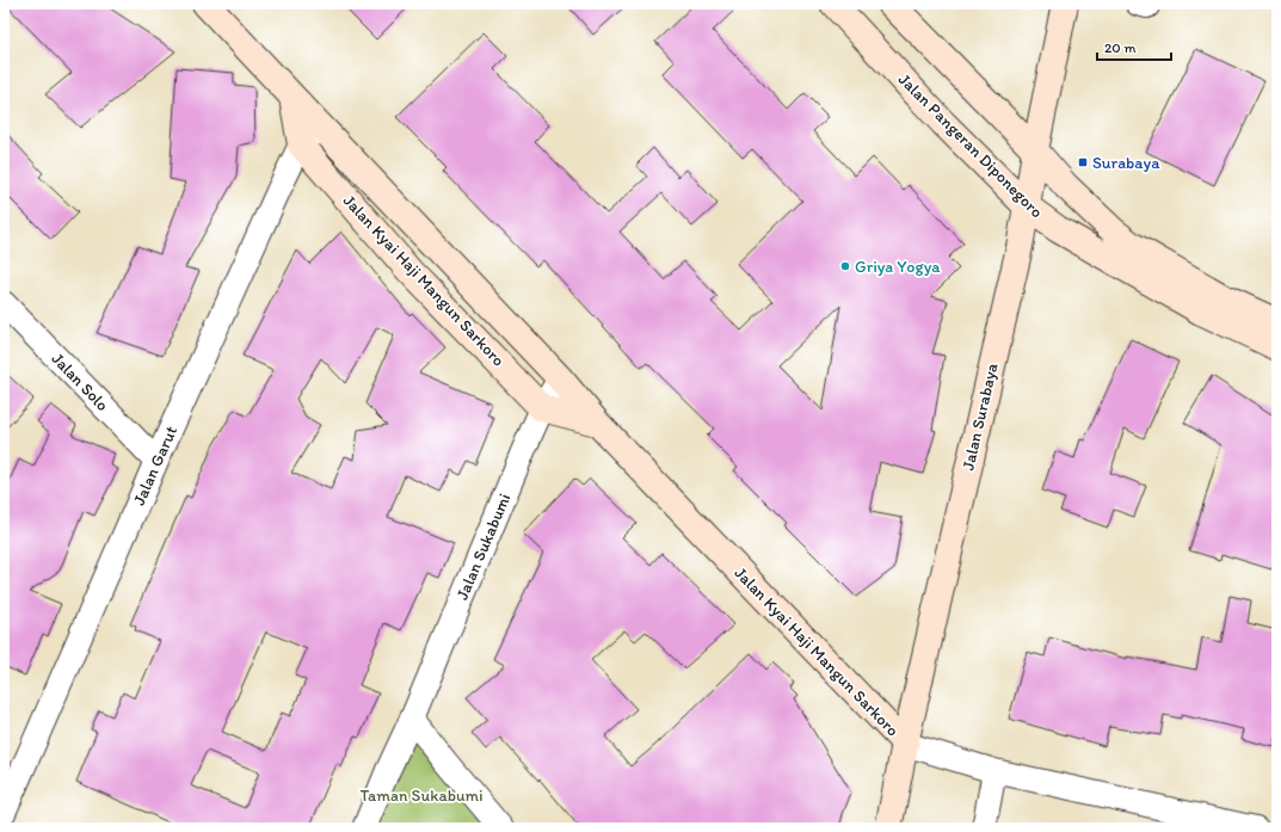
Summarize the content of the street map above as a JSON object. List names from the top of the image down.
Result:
{
  "streets": {
    "street": [
      "Jalan Pangeran Diponegoro",
      "Jalan Kyai Haji Mangun Sarkoro",
      "Jalan Solo",
      "Jalan Surabaya",
      "Jalan Garut",
      "Jalan Sukabumi"
    ]
  },
  "crossings": [
    ["Jalan Pangeran Diponegoro", "Jalan Surabaya"],
    ["Jalan Kyai Haji Mangun Sarkoro", "Jalan Surabaya"],
    ["Jalan Kyai Haji Mangun Sarkoro", "Jalan Garut"],
    ["Jalan Kyai Haji Mangun Sarkoro", "Jalan Sukabumi"],
    ["Jalan Solo", "Jalan Garut"]
  ],
  "parks": ["Taman Sukabumi"],
  "places": {
    "transit": ["Surabaya"],
    "other": ["Griya Yogya"]
  },
  "scale_bar": "20 m"
}
